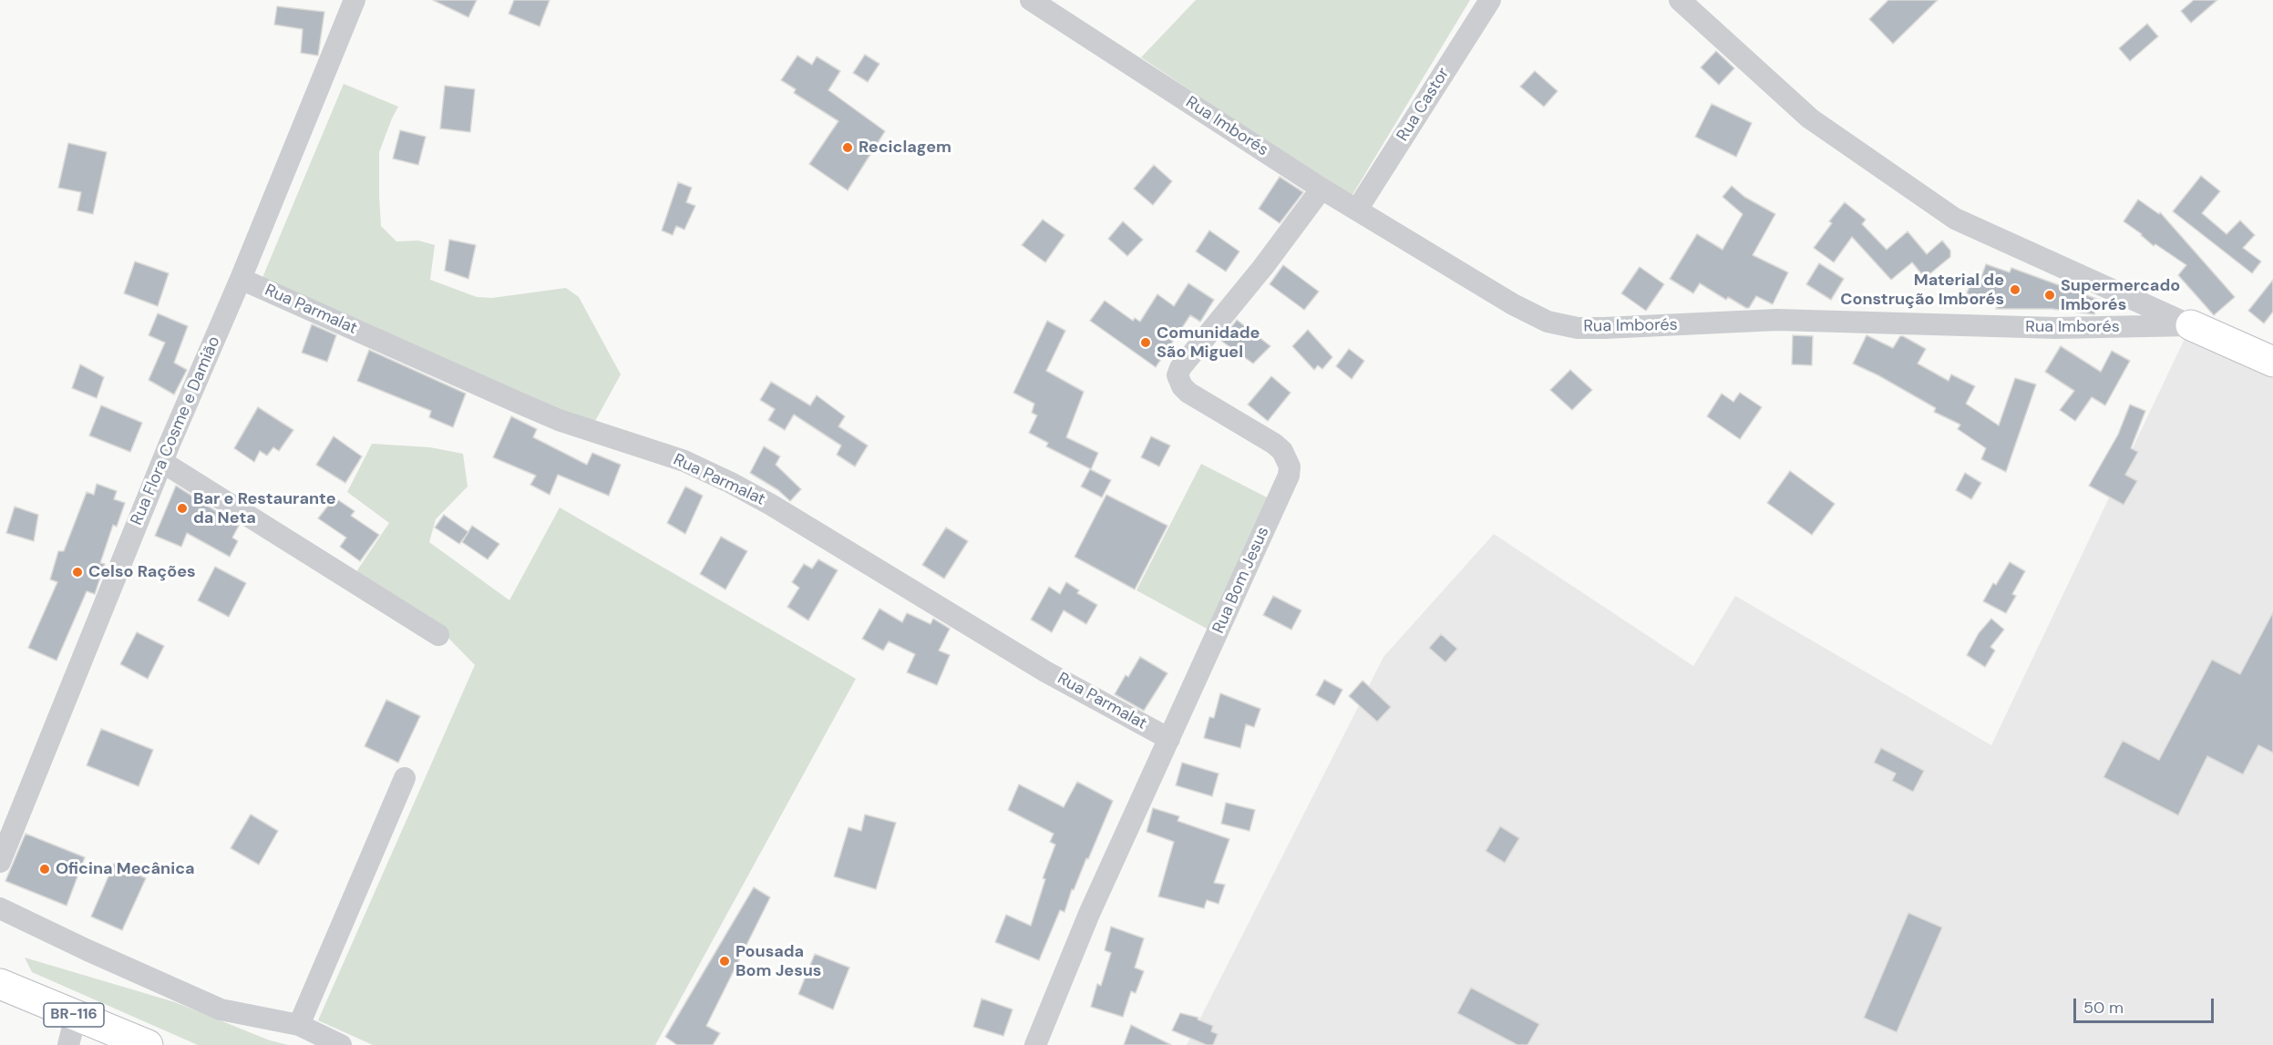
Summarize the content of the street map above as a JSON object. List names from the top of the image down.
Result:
{
  "streets": {
    "main road": ["BR-116"],
    "street": [
      "Rua Castor",
      "Rua Imborés",
      "Rua Parmalat",
      "Rua Flora Cosme e Damião",
      "Rua Bom Jesus"
    ]
  },
  "crossings": [
    ["Rua Castor", "Rua Imborés"],
    ["Rua Imborés", "Rua Bom Jesus"],
    ["Rua Parmalat", "Rua Flora Cosme e Damião"],
    ["Rua Parmalat", "Rua Bom Jesus"]
  ],
  "places": [
    "Reciclagem",
    "Material de Construção Imborés",
    "Supermercado Imborés",
    "Comunidade São Miguel",
    "Bar e Restaurante da Neta",
    "Celso Rações",
    "Oficina Mecânica",
    "Pousada Bom Jesus"
  ],
  "scale_bar": "50 m"
}
